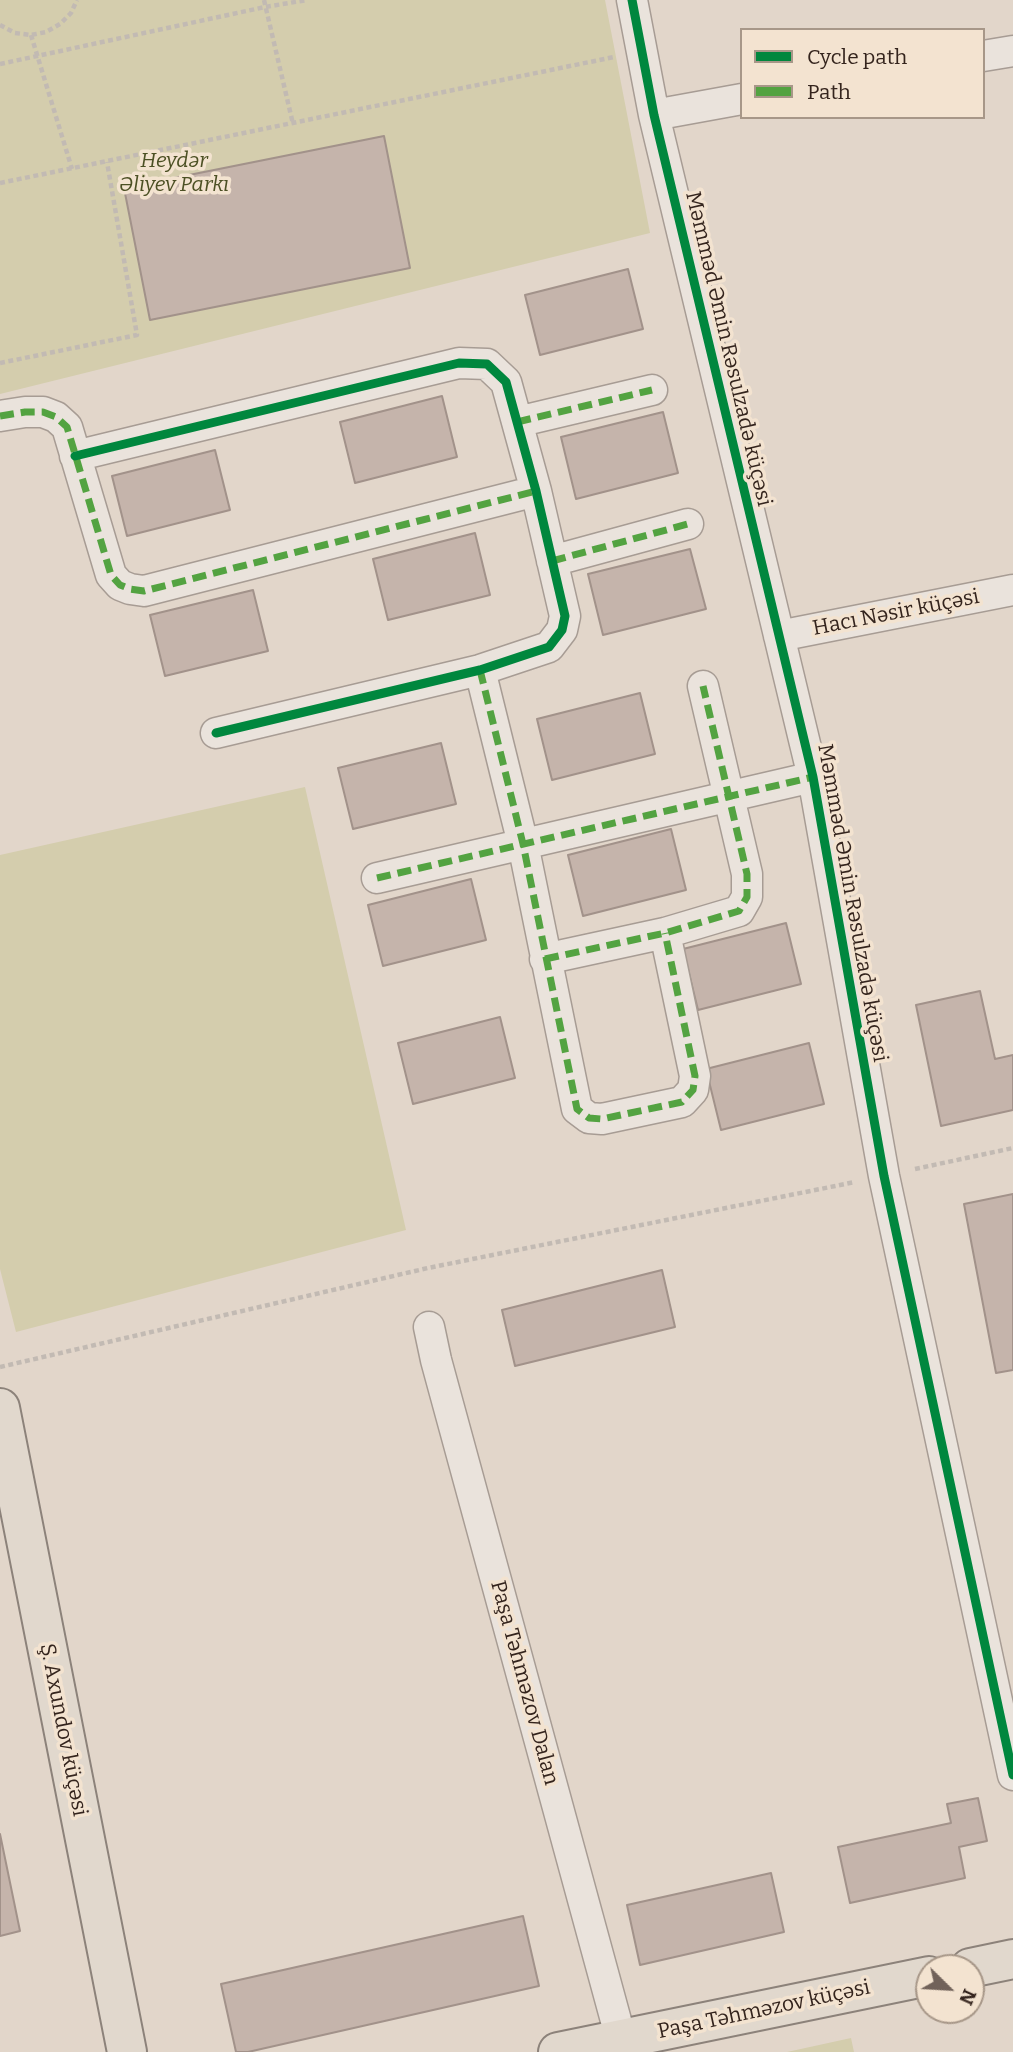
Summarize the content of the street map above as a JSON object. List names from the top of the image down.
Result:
{
  "streets": {
    "main road": ["Ş. Axundov küçəsi", "Paşa Təhməzov küçəsi"],
    "street": ["Məmməd Əmin Rəsulzadə küçəsi", "Hacı Nəsir küçəsi", "Paşa Təhməzov Dalan"]
  },
  "crossings": [
    ["Məmməd Əmin Rəsulzadə küçəsi", "Hacı Nəsir küçəsi"],
    ["Paşa Təhməzov Dalan", "Paşa Təhməzov küçəsi"]
  ],
  "parks": ["Heydər Əliyev Parkı"],
  "legend": ["Cycle path", "Path"],
  "north": "bottom right"
}
